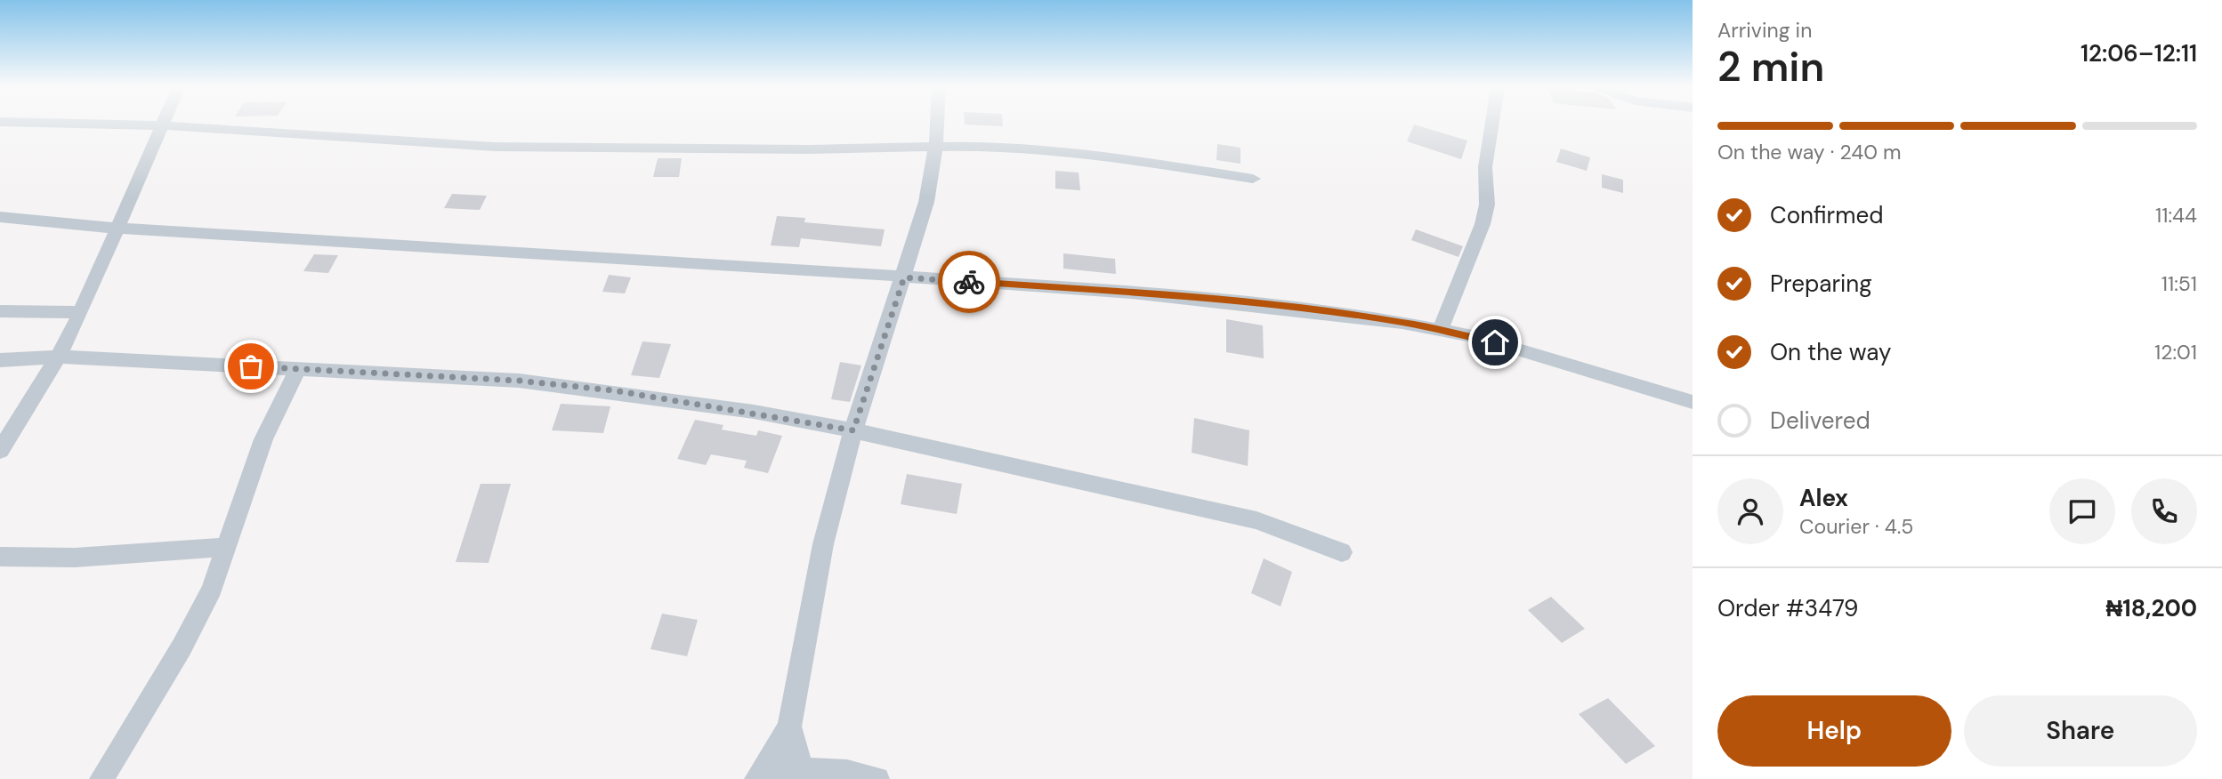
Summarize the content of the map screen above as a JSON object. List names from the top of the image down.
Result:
{
  "page": {
    "heading": ["2 min", "Arriving in", "12:06–12:11"],
    "panel": [
      "Alex",
      "Courier · 4.5",
      "Order #3479",
      "₦18,200"
    ],
    "bar": "On the way · 240 m",
    "list": [
      ["Confirmed", "11:44"],
      ["Preparing", "11:51"],
      ["On the way", "12:01"],
      "Delivered"
    ],
    "buttons": ["Help", "Share"]
  }
}
